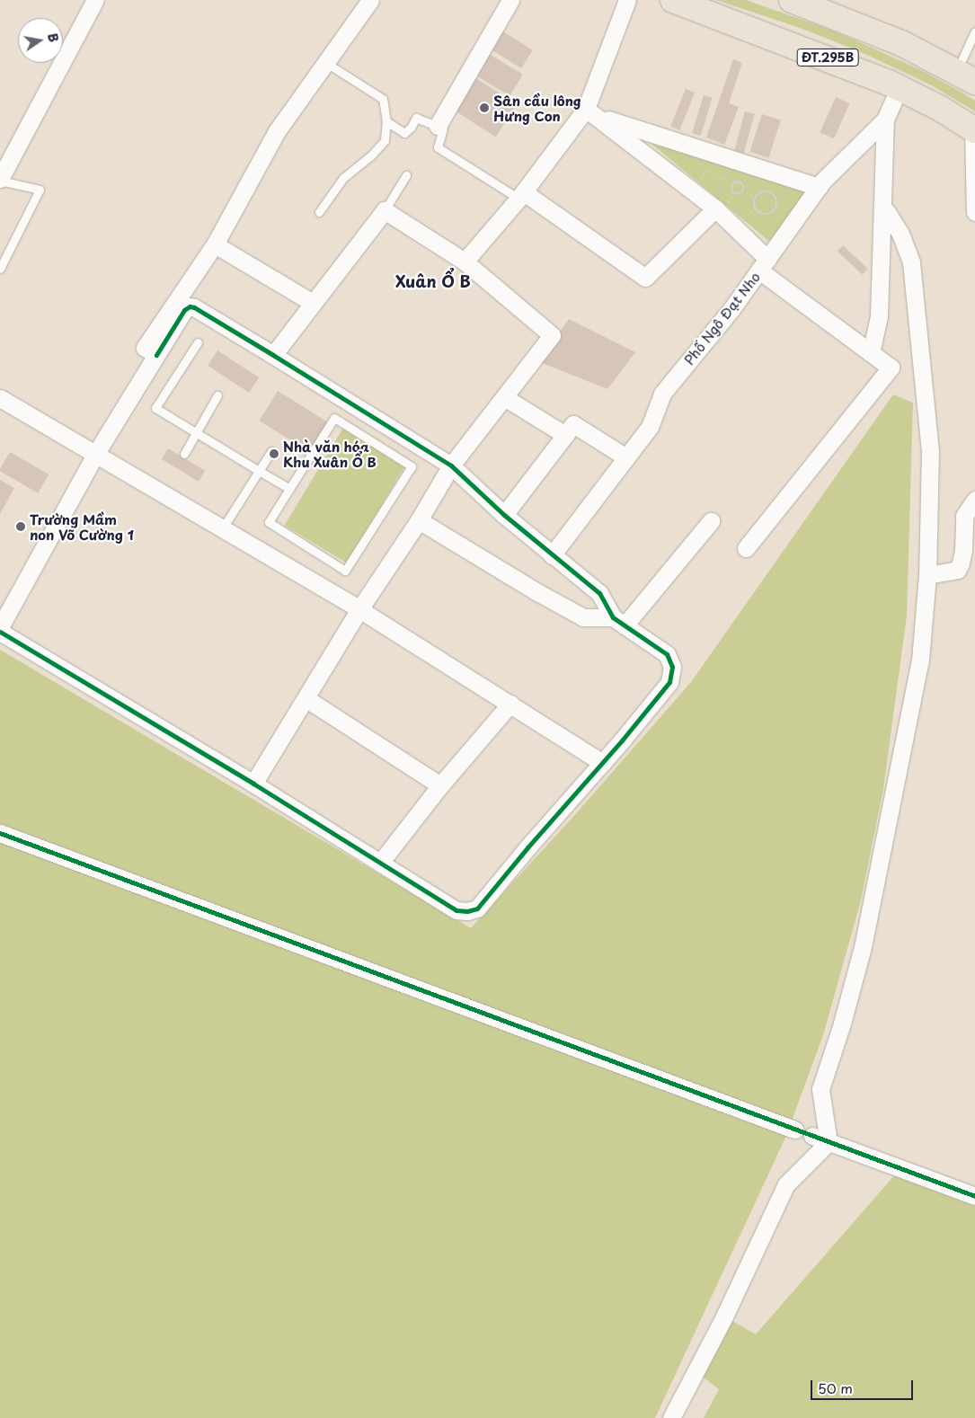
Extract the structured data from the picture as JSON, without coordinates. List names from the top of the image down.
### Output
{
  "streets": {
    "main road": ["ĐT.295B"],
    "street": ["Phố Ngô Đạt Nho"]
  },
  "crossings": [
    ["ĐT.295B", "Phố Ngô Đạt Nho"]
  ],
  "districts": ["Xuân Ổ B"],
  "places": ["Sân cầu lông Hưng Con", "Nhà văn hóa Khu Xuân Ổ B", "Trường Mầm non Võ Cường 1"],
  "scale_bar": "50 m",
  "north": "right"
}
